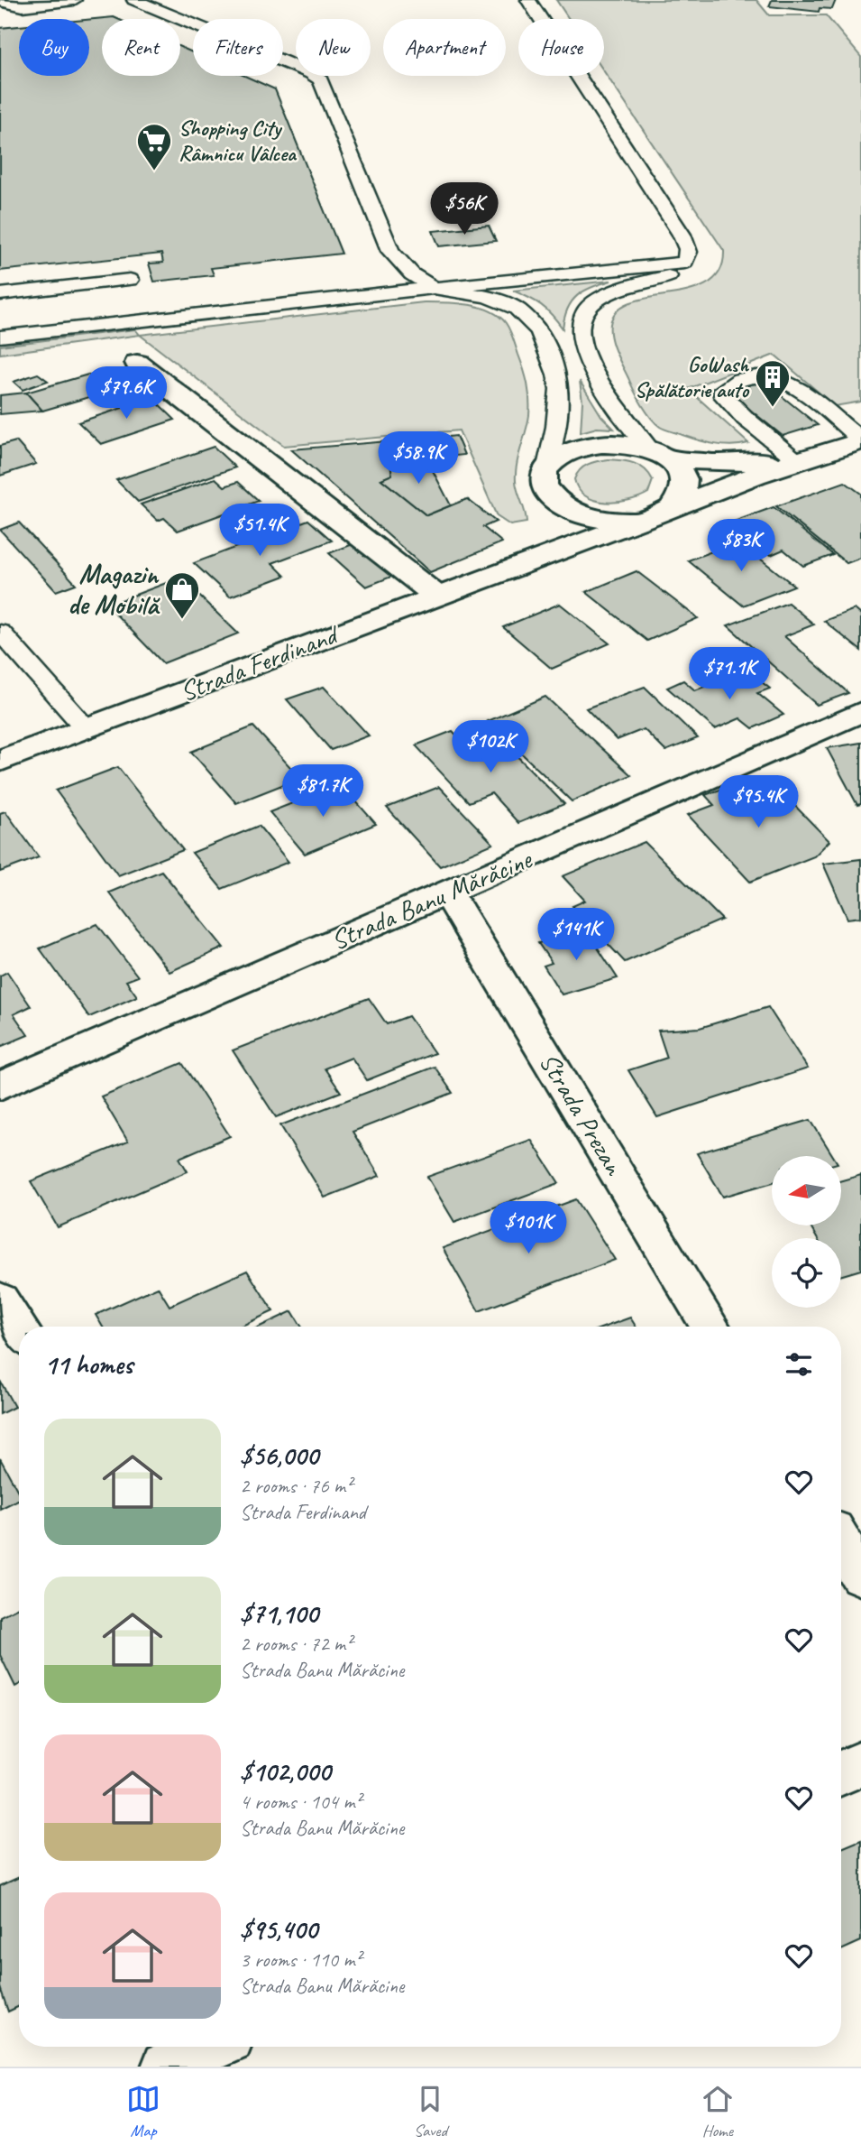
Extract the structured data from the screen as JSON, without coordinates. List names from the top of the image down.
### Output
{
  "streets": {
    "street": ["Strada Ferdinand", "Strada Banu Mărăcine", "Strada Prezan"]
  },
  "crossings": [
    ["Strada Banu Mărăcine", "Strada Prezan"]
  ],
  "places": {
    "supermarket": ["Shopping City Râmnicu Vâlcea"],
    "building": ["GoWash Spălătorie auto"],
    "shop": ["Magazin de Mobilă"]
  },
  "north": "left",
  "page": {
    "chip": [
      "Buy",
      "Rent",
      "Filters",
      "New",
      "Apartment",
      "House"
    ],
    "price": [
      "$56K",
      "$79.6K",
      "$58.9K",
      "$51.4K",
      "$83K",
      "$71.1K",
      "$102K",
      "$81.7K",
      "$95.4K",
      "$141K",
      "$101K"
    ],
    "heading": "11 homes",
    "list": [
      {
        "name": "$56,000",
        "note": "2 rooms · 76 m² · Strada Ferdinand"
      },
      {
        "name": "$71,100",
        "note": "2 rooms · 72 m² · Strada Banu Mărăcine"
      },
      {
        "name": "$102,000",
        "note": "4 rooms · 104 m² · Strada Banu Mărăcine"
      },
      {
        "name": "$95,400",
        "note": "3 rooms · 110 m² · Strada Banu Mărăcine"
      }
    ],
    "tabs": ["Map", "Saved", "Home"]
  }
}
